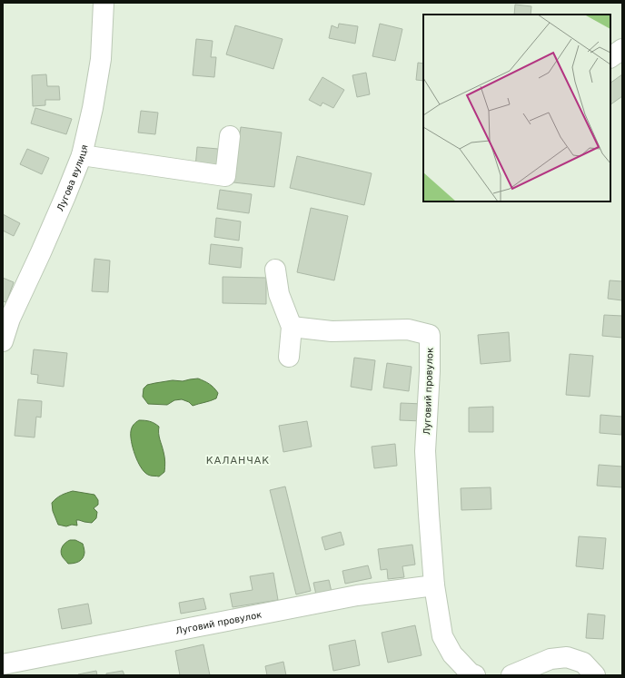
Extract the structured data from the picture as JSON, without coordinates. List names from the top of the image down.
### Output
{
  "streets": {
    "street": ["Лугова вулиця", "Луговий провулок"]
  },
  "districts": ["КАЛАНЧАК"]
}
